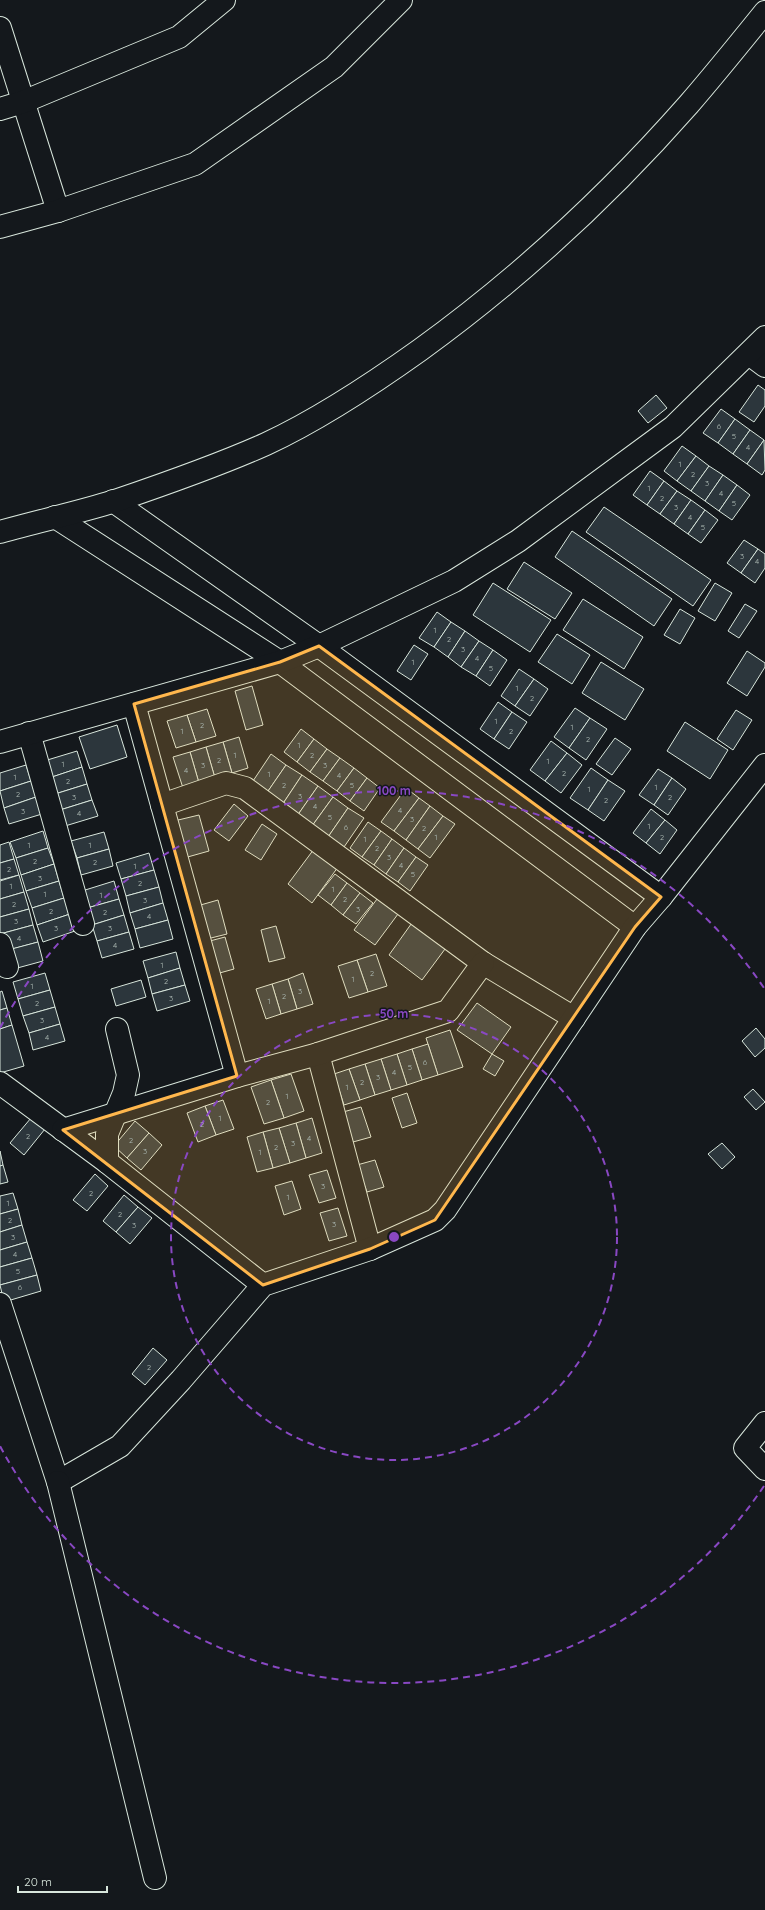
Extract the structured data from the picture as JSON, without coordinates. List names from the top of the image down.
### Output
{
  "house_numbers": [
    "6",
    "5",
    "4",
    "1",
    "2",
    "3",
    "1",
    "4",
    "2",
    "5",
    "3",
    "4",
    "5",
    "3",
    "4",
    "1",
    "2",
    "3",
    "4",
    "1",
    "5",
    "1",
    "2",
    "1",
    "2",
    "1",
    "1",
    "2",
    "2",
    "1",
    "1",
    "2",
    "2",
    "1",
    "1",
    "3",
    "3",
    "4",
    "2",
    "1",
    "4",
    "1",
    "2",
    "2",
    "5",
    "1",
    "1",
    "2",
    "3",
    "3",
    "2",
    "2",
    "4",
    "4",
    "3",
    "4",
    "5",
    "3",
    "1",
    "6",
    "2",
    "1",
    "2",
    "1",
    "1",
    "1",
    "2",
    "3",
    "2",
    "2",
    "4",
    "1",
    "2",
    "5",
    "3",
    "2",
    "1",
    "1",
    "1",
    "1",
    "2",
    "3",
    "2",
    "3",
    "2",
    "2",
    "4",
    "3",
    "3",
    "3",
    "4",
    "4",
    "1",
    "2",
    "1",
    "2",
    "1",
    "3",
    "2",
    "3",
    "1",
    "2",
    "3",
    "4",
    "6",
    "5",
    "4",
    "3",
    "2",
    "1",
    "1",
    "2",
    "1",
    "2",
    "2",
    "4",
    "2",
    "3",
    "2",
    "3",
    "1",
    "3",
    "2",
    "1",
    "1",
    "2",
    "2",
    "3",
    "3",
    "3",
    "4",
    "5",
    "6",
    "2"
  ],
  "scale_bar": "20 m",
  "rings": ["100 m", "50 m"]
}
